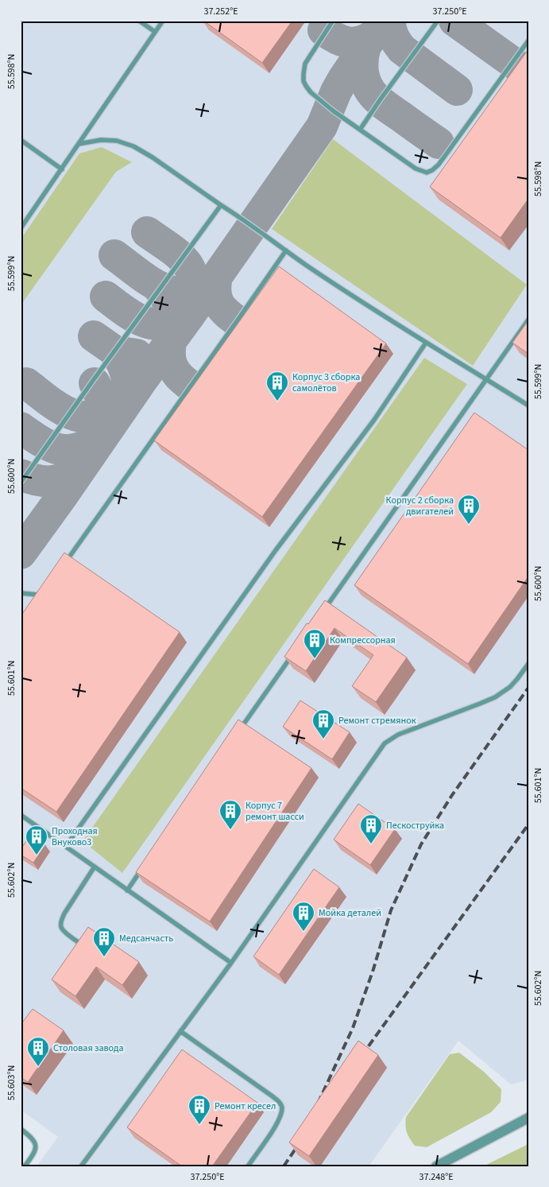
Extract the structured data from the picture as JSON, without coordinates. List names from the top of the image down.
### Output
{
  "places": {
    "building": [
      "Корпус 3 сборка самолётов",
      "Корпус 2 сборка двигателей",
      "Компрессорная",
      "Ремонт стремянок",
      "Корпус 7 ремонт шасси",
      "Пескоструйка",
      "Проходная Внуково3",
      "Мойка деталей",
      "Медсанчасть",
      "Столовая завода",
      "Ремонт кресел"
    ]
  },
  "coordinates": [
    "37.252°E",
    "37.250°E",
    "55.598°N",
    "55.599°N",
    "55.600°N",
    "55.601°N",
    "55.602°N",
    "55.603°N",
    "37.248°E"
  ]
}
